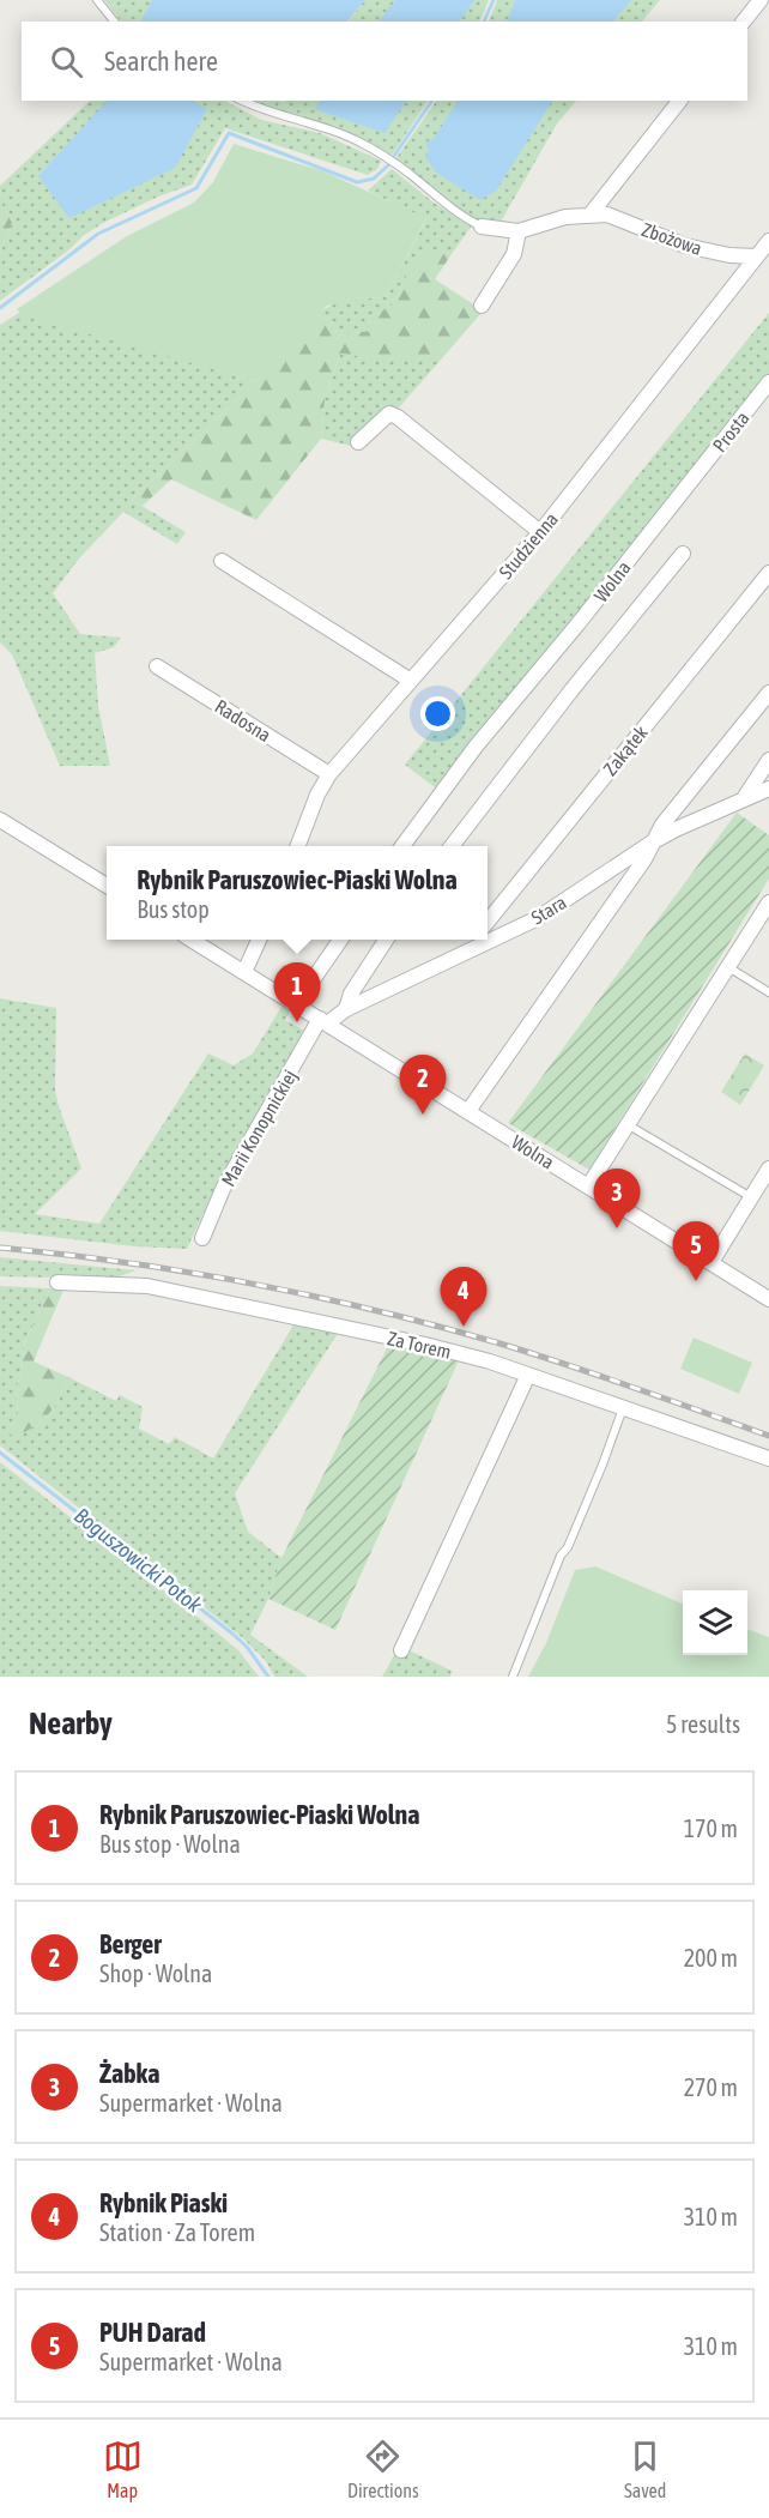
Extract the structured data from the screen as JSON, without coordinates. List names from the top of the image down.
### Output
{
  "streets": {
    "street": [
      "Zbożowa",
      "Prosta",
      "Studzienna",
      "Wolna",
      "Radosna",
      "Zakątek",
      "Stara",
      "Marii Konopnickiej",
      "Za Torem"
    ]
  },
  "crossings": [
    ["Zbożowa", "Studzienna"],
    ["Prosta", "Wolna"],
    ["Studzienna", "Radosna"],
    ["Wolna", "Stara"],
    ["Wolna", "Marii Konopnickiej"],
    ["Stara", "Marii Konopnickiej"]
  ],
  "water": ["Boguszowicki Potok"],
  "page": {
    "search": "Search here",
    "popup": ["Rybnik Paruszowiec-Piaski Wolna", "Bus stop"],
    "pins": [
      "1",
      "2",
      "3",
      "5",
      "4"
    ],
    "heading": ["Nearby", "5 results"],
    "list": [
      {
        "mark": "1",
        "name": "Rybnik Paruszowiec-Piaski Wolna",
        "note": "Bus stop · Wolna",
        "value": "170 m"
      },
      {
        "mark": "2",
        "name": "Berger",
        "note": "Shop · Wolna",
        "value": "200 m"
      },
      {
        "mark": "3",
        "name": "Żabka",
        "note": "Supermarket · Wolna",
        "value": "270 m"
      },
      {
        "mark": "4",
        "name": "Rybnik Piaski",
        "note": "Station · Za Torem",
        "value": "310 m"
      },
      {
        "mark": "5",
        "name": "PUH Darad",
        "note": "Supermarket · Wolna",
        "value": "310 m"
      }
    ],
    "nav": ["Map", "Directions", "Saved"]
  }
}
